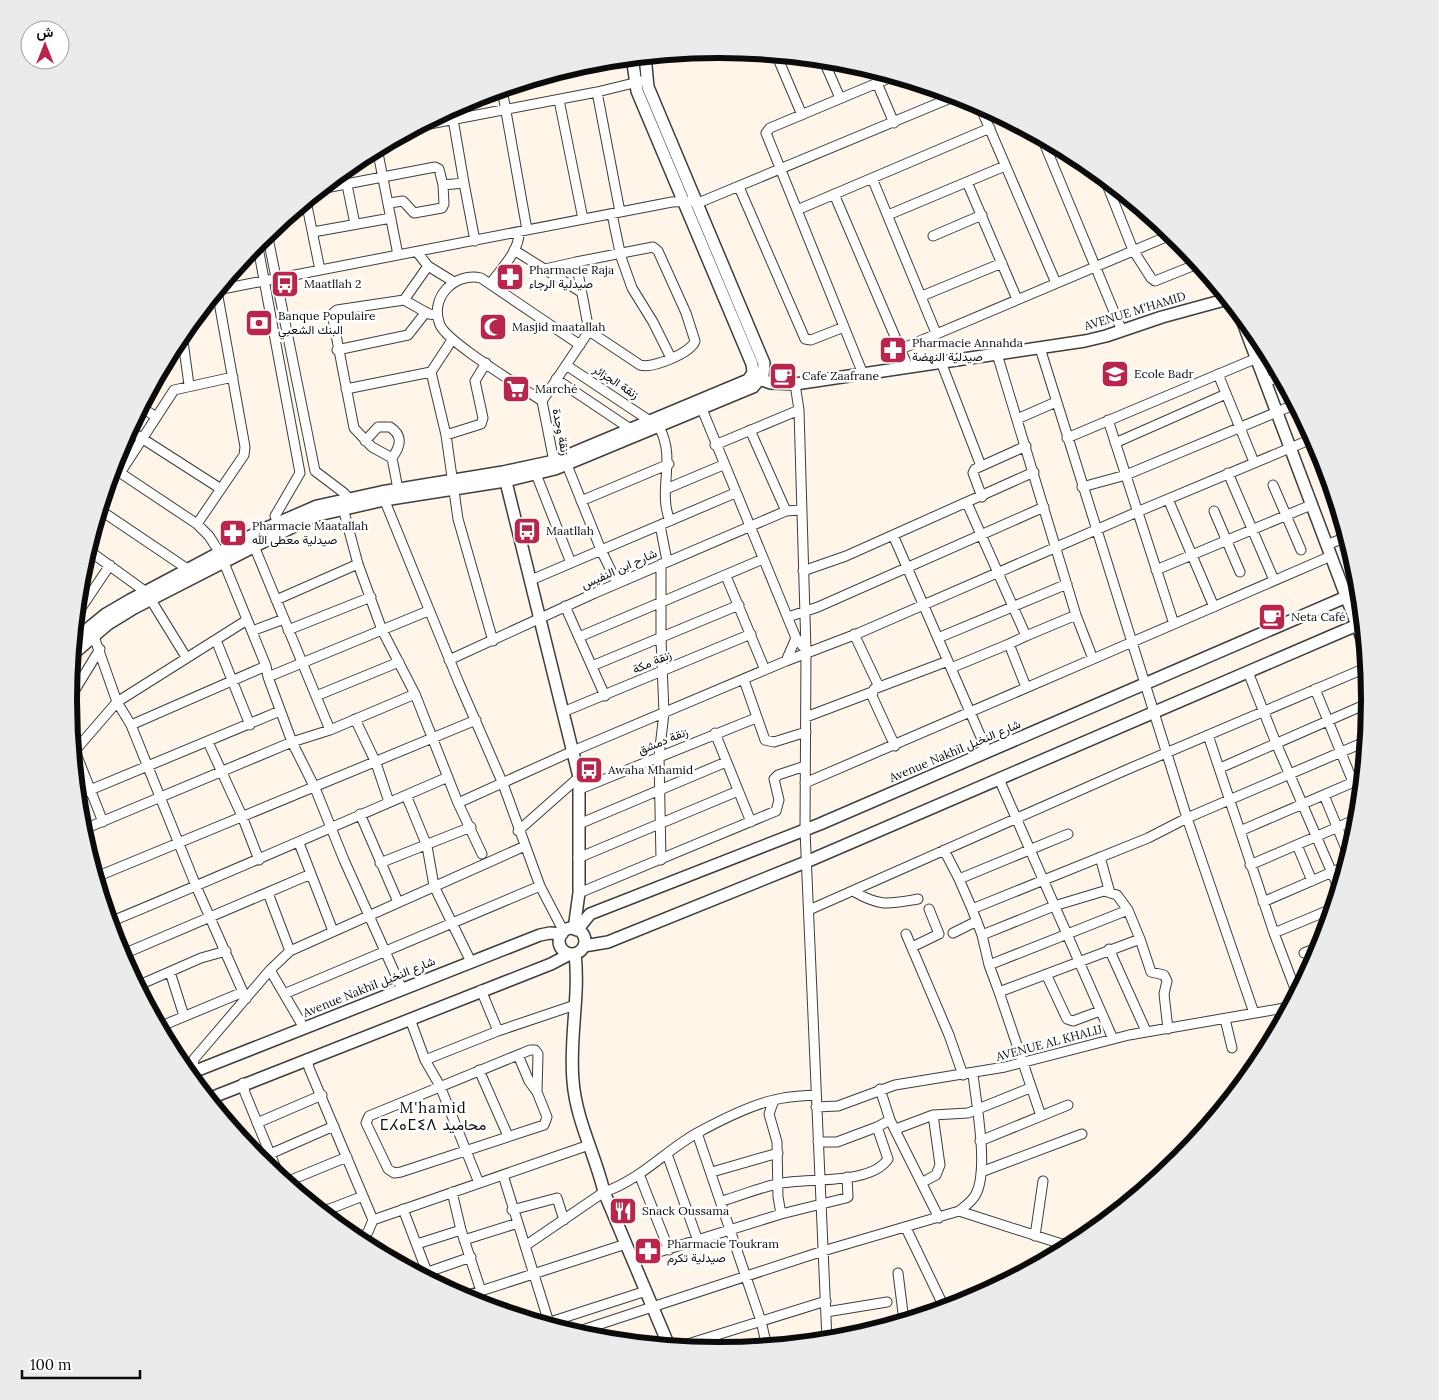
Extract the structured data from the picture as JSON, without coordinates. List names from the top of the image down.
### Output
{
  "streets": {
    "street": [
      "AVENUE M'HAMID",
      "زنقة الجزائر",
      "زنقة وجدة",
      "شارح ابن النفيس",
      "زنقة مكة",
      "زنقة دمشق",
      "Avenue Nakhil شارع النخيل",
      "AVENUE AL KHALIJ"
    ]
  },
  "crossings": [
    ["زنقة وجدة", "شارح ابن النفيس"]
  ],
  "districts": ["M'hamid ⵎⵃⴰⵎⵉⴷ محاميد"],
  "places": {
    "pharmacy": [
      "Pharmacie Raja صيدلية الرجاء",
      "Pharmacie Annahda صيدلية النهضة",
      "Pharmacie Maatallah صيدلية معطى الله",
      "Pharmacie Toukram صيدلية تكرم"
    ],
    "bus stop": ["Maatllah 2", "Maatllah", "Awaha Mhamid"],
    "bank": ["Banque Populaire البنك الشعبي"],
    "mosque": ["Masjid maatallah"],
    "school or university": ["Ecole Badr"],
    "cafe": ["Cafe Zaafrane", "Neta Café"],
    "supermarket": ["Marché"],
    "restaurant": ["Snack Oussama"]
  },
  "scale_bar": "100 m",
  "north": "top"
}
